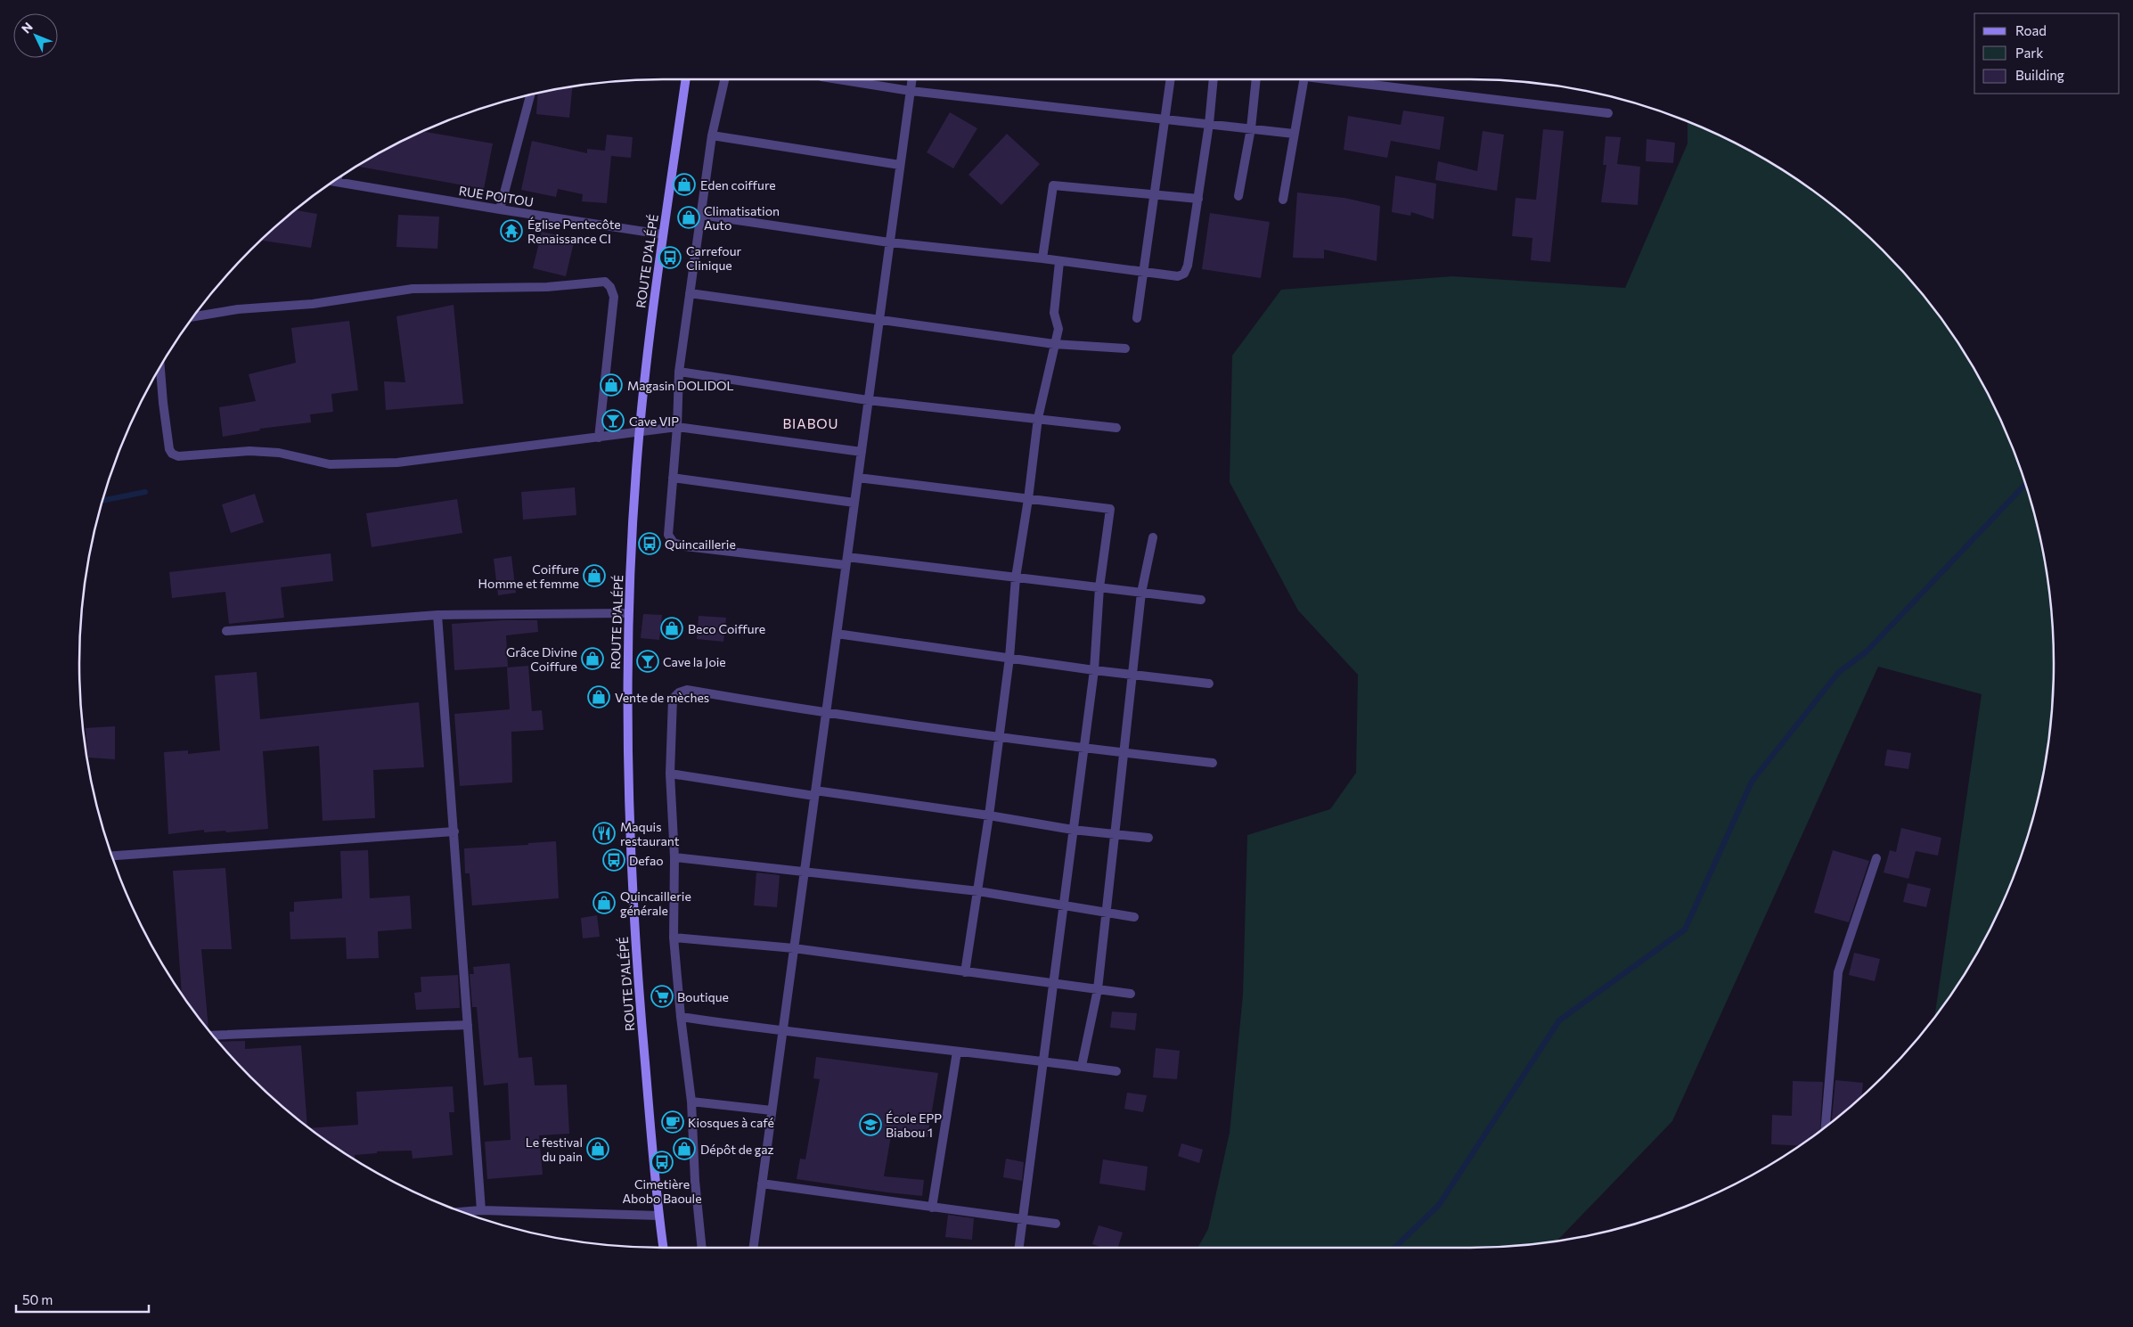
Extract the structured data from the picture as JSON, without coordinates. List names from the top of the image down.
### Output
{
  "streets": {
    "main road": ["ROUTE D'ALÉPÉ"],
    "street": ["RUE POITOU"]
  },
  "crossings": [
    ["RUE POITOU", "ROUTE D'ALÉPÉ"]
  ],
  "districts": ["BIABOU"],
  "places": {
    "shop": [
      "Eden coiffure",
      "Climatisation Auto",
      "Magasin DOLIDOL",
      "Coiffure Homme et femme",
      "Beco Coiffure",
      "Grâce Divine Coiffure",
      "Vente de mèches",
      "Quincaillerie générale",
      "Le festival du pain",
      "Dépôt de gaz"
    ],
    "temple": ["Église Pentecôte Renaissance CI"],
    "bus stop": [
      "Carrefour Clinique",
      "Quincaillerie",
      "Defao",
      "Cimetière Abobo Baoule"
    ],
    "bar": ["Cave VIP", "Cave la Joie"],
    "restaurant": ["Maquis restaurant"],
    "supermarket": ["Boutique"],
    "cafe": ["Kiosques à café"],
    "school or university": ["École EPP Biabou 1"]
  },
  "legend": ["Road", "Park", "Building"],
  "scale_bar": "50 m",
  "north": "top left"
}
